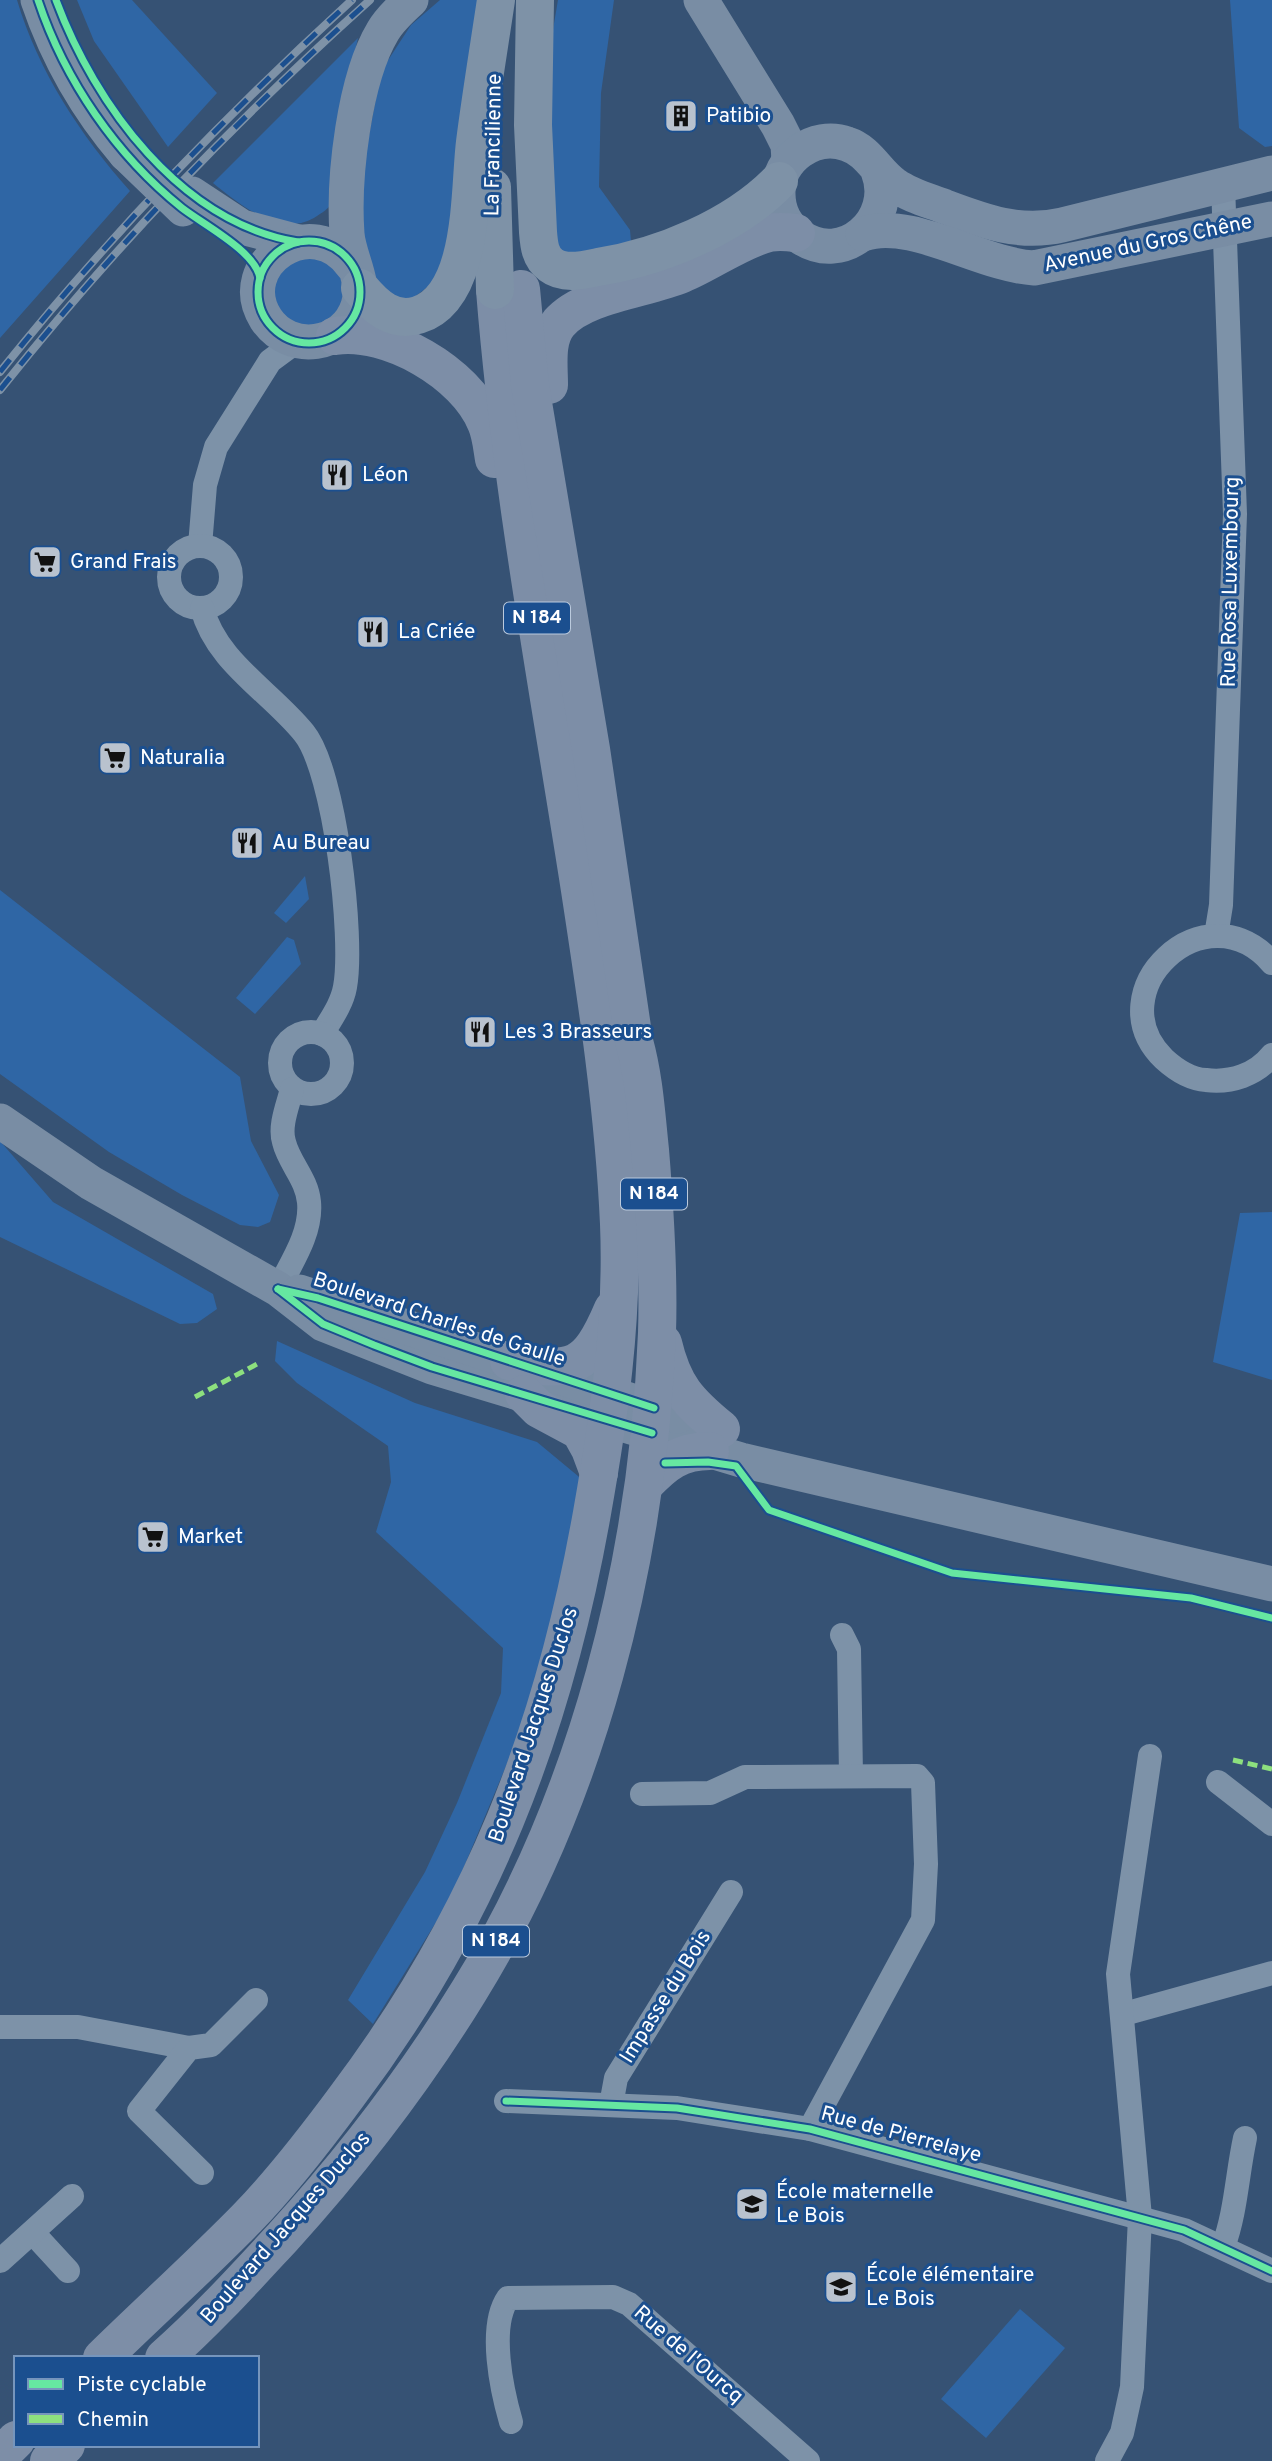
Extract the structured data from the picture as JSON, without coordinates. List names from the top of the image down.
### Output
{
  "streets": {
    "highway": ["La Francilienne", "N 184"],
    "main road": ["Boulevard Jacques Duclos"],
    "street": [
      "Avenue du Gros Chêne",
      "Rue Rosa Luxembourg",
      "Boulevard Charles de Gaulle",
      "Impasse du Bois",
      "Rue de Pierrelaye",
      "Rue de l'Ourcq"
    ]
  },
  "crossings": [
    ["La Francilienne", "N 184"],
    ["Avenue du Gros Chêne", "Rue Rosa Luxembourg"],
    ["N 184", "Boulevard Charles de Gaulle"],
    ["N 184", "Boulevard Jacques Duclos"],
    ["Boulevard Charles de Gaulle", "Boulevard Jacques Duclos"],
    ["Impasse du Bois", "Rue de Pierrelaye"]
  ],
  "places": {
    "building": ["Patibio"],
    "restaurant": [
      "Léon",
      "La Criée",
      "Au Bureau",
      "Les 3 Brasseurs"
    ],
    "supermarket": ["Grand Frais", "Naturalia", "Market"],
    "school or university": ["École maternelle Le Bois", "École élémentaire Le Bois"]
  },
  "legend": ["Piste cyclable", "Chemin"]
}
